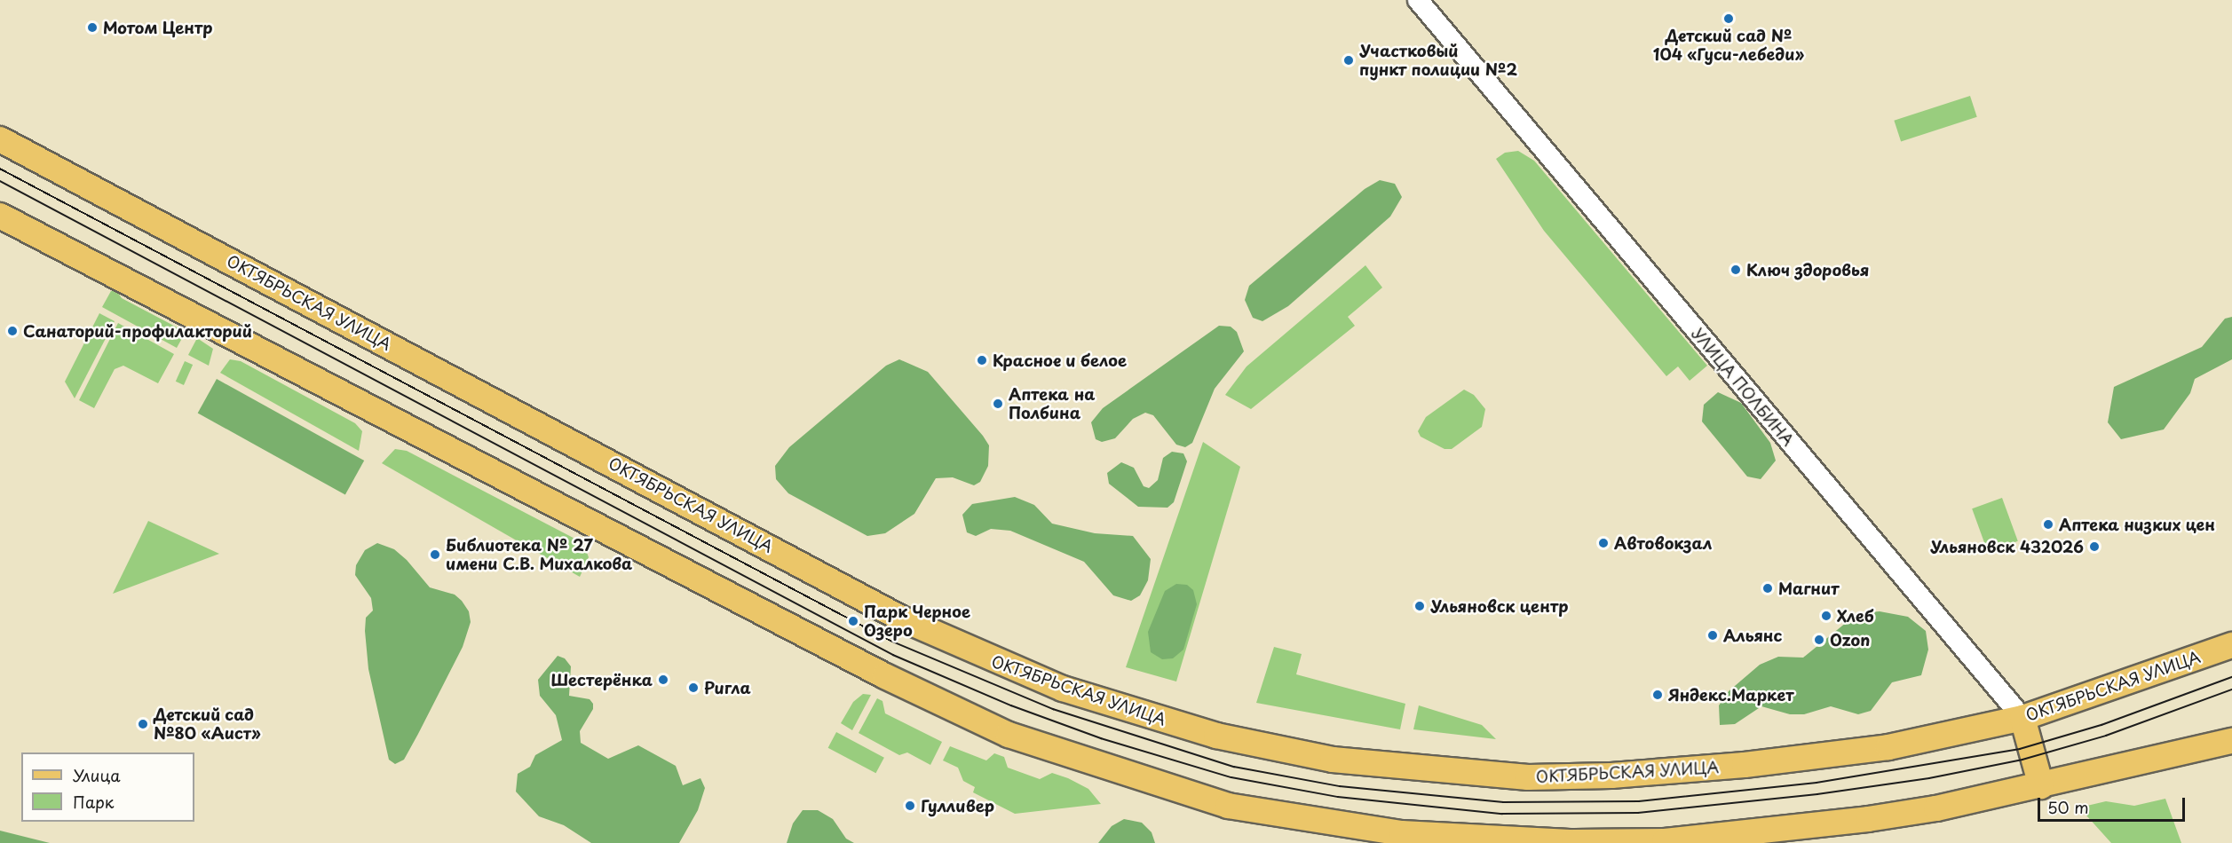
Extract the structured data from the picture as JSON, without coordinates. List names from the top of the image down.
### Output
{
  "streets": {
    "main road": ["ОКТЯБРЬСКАЯ УЛИЦА", "УЛИЦА ПОЛБИНА"]
  },
  "crossings": [
    ["ОКТЯБРЬСКАЯ УЛИЦА", "УЛИЦА ПОЛБИНА"]
  ],
  "places": [
    "Детский сад № 104 «Гуси-лебеди»",
    "Мотом Центр",
    "Участковый пункт полиции №2",
    "Ключ здоровья",
    "Санаторий-профилакторий",
    "Красное и белое",
    "Аптека на Полбина",
    "Аптека низких цен",
    "Автовокзал",
    "Ульяновск 432026",
    "Библиотека № 27 имени С.В. Михалкова",
    "Магнит",
    "Ульяновск центр",
    "Хлеб",
    "Парк Черное Озеро",
    "Альянс",
    "Ozon",
    "Шестерёнка",
    "Ригла",
    "Яндекс.Маркет",
    "Детский сад №80 «Аист»",
    "Гулливер"
  ],
  "legend": ["Улица", "Парк"],
  "scale_bar": "50 m"
}
